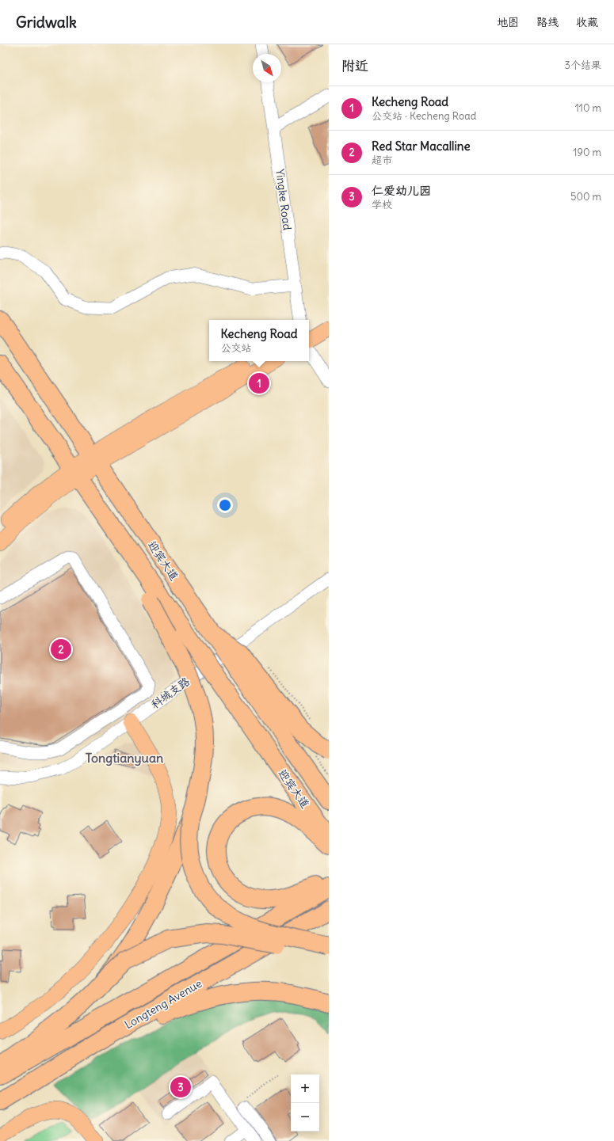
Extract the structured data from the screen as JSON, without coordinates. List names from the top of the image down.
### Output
{
  "streets": {
    "highway": ["迎宾大道", "Longteng Avenue"],
    "street": ["Yingke Road", "科城支路"]
  },
  "districts": ["Tongtianyuan"],
  "north": "bottom right",
  "page": {
    "header": "Gridwalk",
    "nav": ["地图", "路线", "收藏"],
    "heading": ["附近", "3个结果"],
    "list": [
      {
        "mark": "1",
        "name": "Kecheng Road",
        "note": "公交站 · Kecheng Road",
        "value": "110 m"
      },
      {
        "mark": "2",
        "name": "Red Star Macalline",
        "note": "超市",
        "value": "190 m"
      },
      {
        "mark": "3",
        "name": "仁爱幼儿园",
        "note": "学校",
        "value": "500 m"
      }
    ],
    "popup": ["Kecheng Road", "公交站"],
    "pins": ["1", "2", "3"],
    "map_buttons": ["+", "−"]
  }
}
